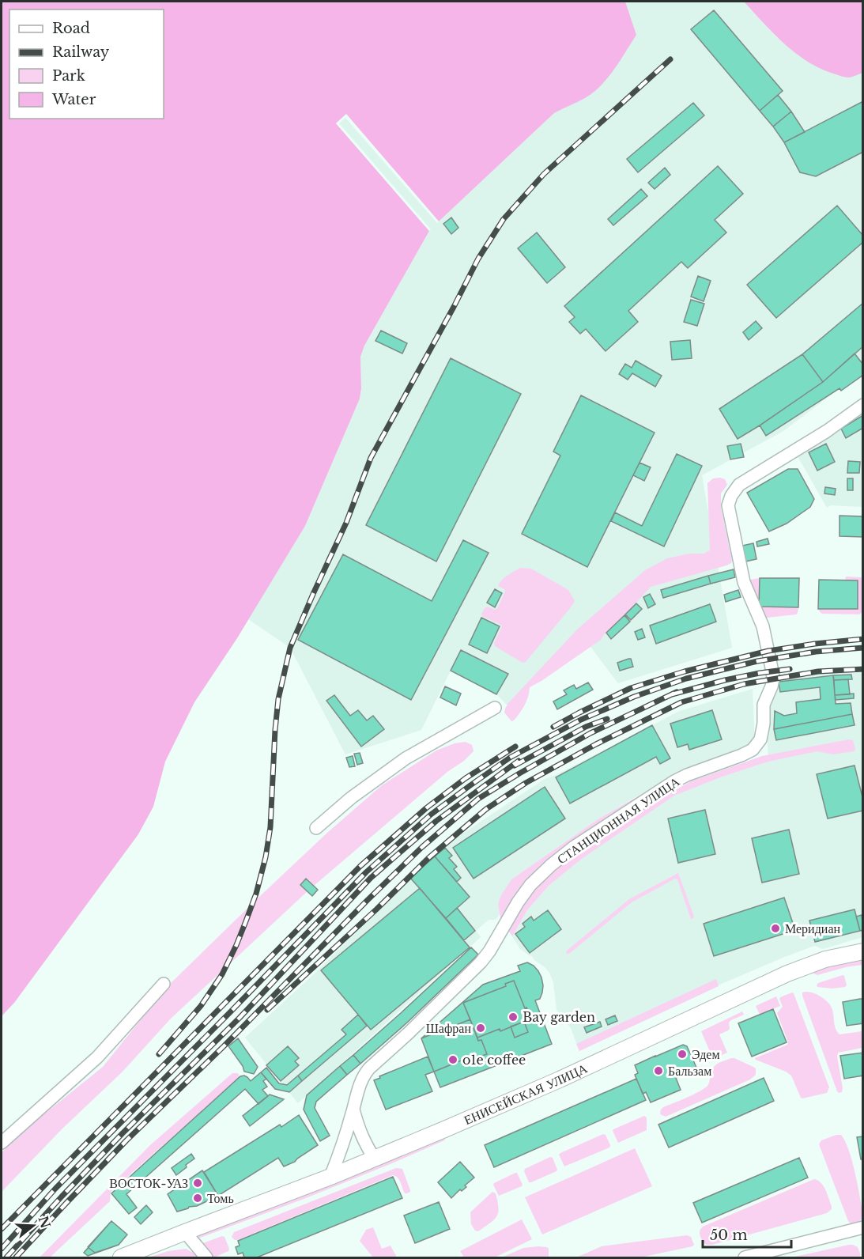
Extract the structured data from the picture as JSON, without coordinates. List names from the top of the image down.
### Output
{
  "streets": {
    "main road": ["ЕНИСЕЙСКАЯ УЛИЦА"],
    "street": ["СТАНЦИОННАЯ УЛИЦА"]
  },
  "crossings": [
    ["СТАНЦИОННАЯ УЛИЦА", "ЕНИСЕЙСКАЯ УЛИЦА"]
  ],
  "places": [
    "Меридиан",
    "Bay garden",
    "Шафран",
    "Эдем",
    "o1e coffee",
    "Бальзам",
    "ВОСТОК-УАЗ",
    "Томь"
  ],
  "legend": [
    "Road",
    "Railway",
    "Park",
    "Water"
  ],
  "scale_bar": "50 m",
  "north": "right"
}
